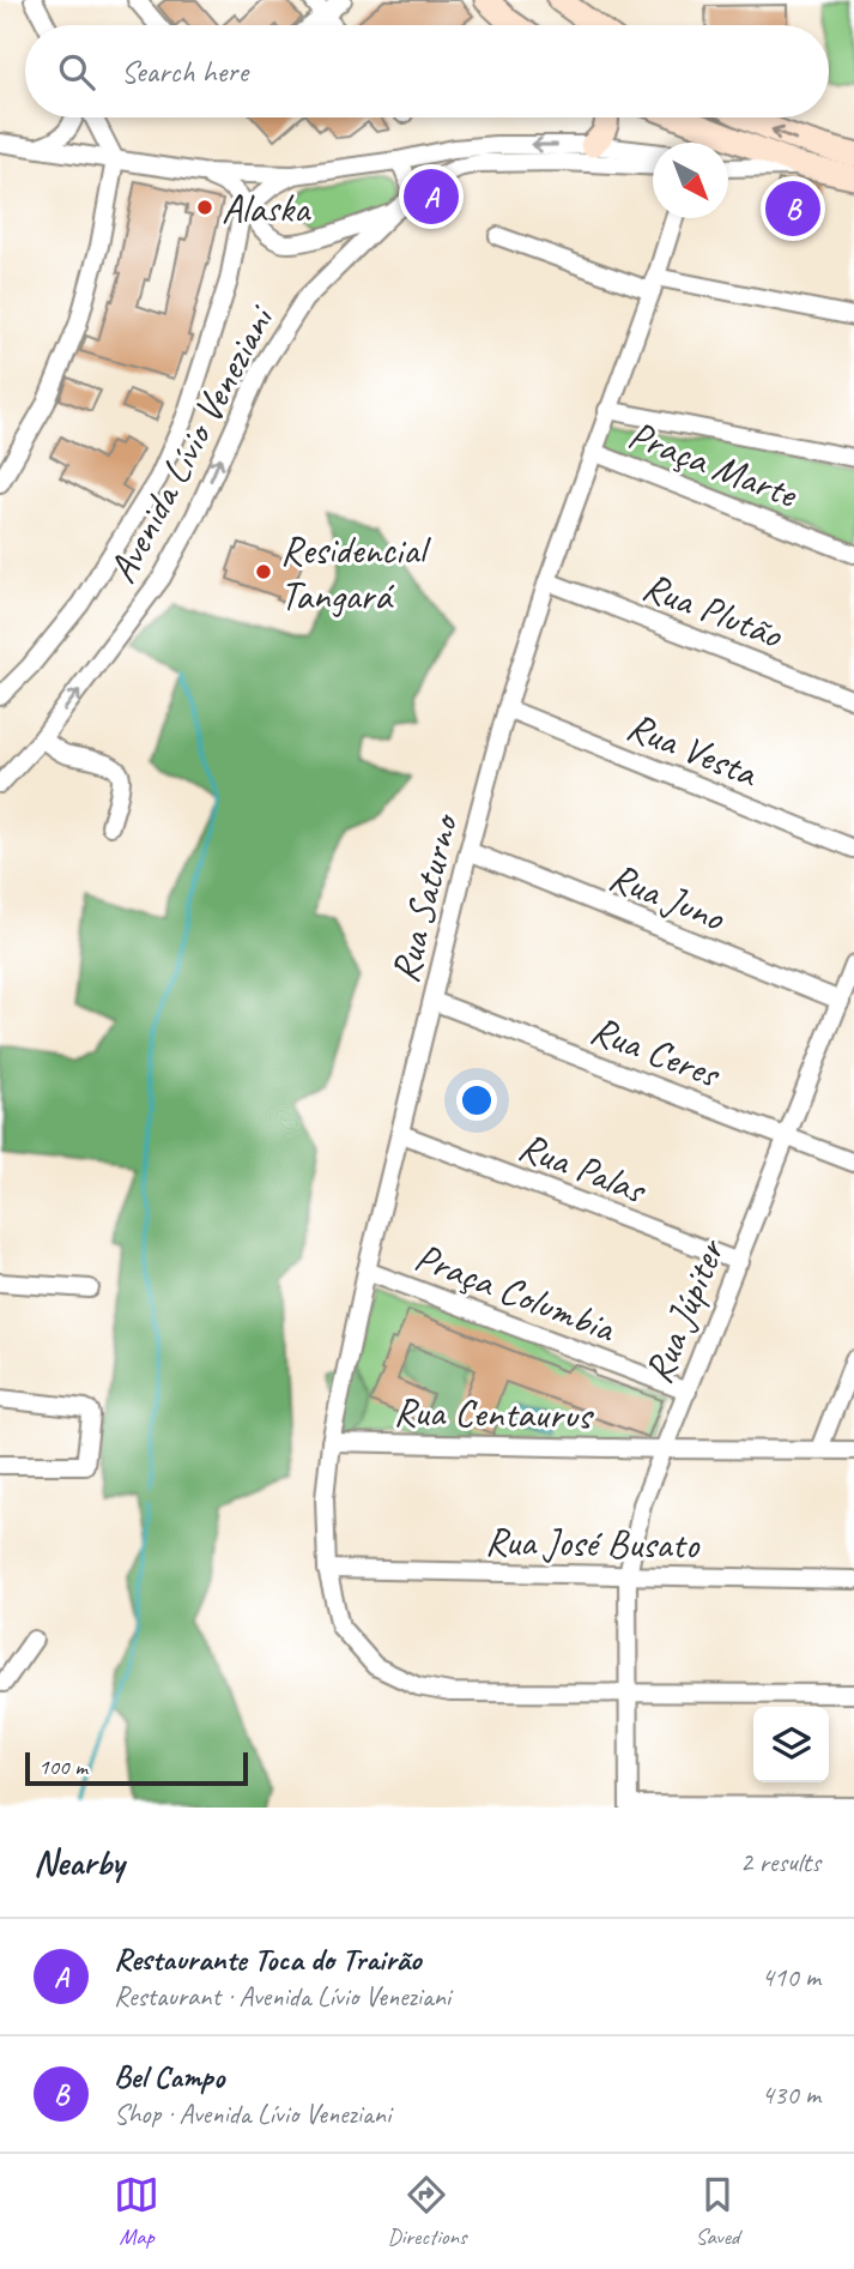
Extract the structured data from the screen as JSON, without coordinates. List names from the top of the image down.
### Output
{
  "streets": {
    "street": [
      "Avenida Lívio Veneziani",
      "Praça Marte",
      "Rua Plutão",
      "Rua Vesta",
      "Rua Juno",
      "Rua Saturno",
      "Rua Ceres",
      "Rua Palas",
      "Praça Columbia",
      "Rua Júpiter",
      "Rua Centaurus",
      "Rua José Busato"
    ]
  },
  "crossings": [
    ["Praça Marte", "Rua Saturno"],
    ["Rua Plutão", "Rua Saturno"],
    ["Rua Vesta", "Rua Saturno"],
    ["Rua Juno", "Rua Saturno"],
    ["Rua Juno", "Rua Júpiter"],
    ["Rua Saturno", "Rua Ceres"],
    ["Rua Saturno", "Rua Palas"],
    ["Rua Saturno", "Praça Columbia"],
    ["Rua Saturno", "Rua Júpiter"],
    ["Rua Saturno", "Rua Centaurus"],
    ["Rua Saturno", "Rua José Busato"],
    ["Rua Ceres", "Rua Júpiter"],
    ["Rua Palas", "Rua Júpiter"],
    ["Praça Columbia", "Rua Júpiter"],
    ["Rua Júpiter", "Rua Centaurus"],
    ["Rua Júpiter", "Rua José Busato"]
  ],
  "places": ["Alaska", "Residencial Tangará"],
  "scale_bar": "100 m",
  "north": "bottom right",
  "page": {
    "search": "Search here",
    "pins": ["A", "B"],
    "scale": "100 m",
    "heading": ["Nearby", "2 results"],
    "list": [
      {
        "mark": "A",
        "name": "Restaurante Toca do Trairão",
        "note": "Restaurant · Avenida Lívio Veneziani",
        "value": "410 m"
      },
      {
        "mark": "B",
        "name": "Bel Campo",
        "note": "Shop · Avenida Lívio Veneziani",
        "value": "430 m"
      }
    ],
    "nav": ["Map", "Directions", "Saved"]
  }
}
